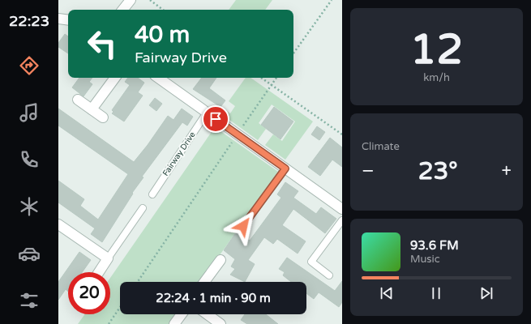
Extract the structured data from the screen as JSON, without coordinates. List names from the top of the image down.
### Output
{
  "streets": {
    "lane": ["Fairway Drive"]
  },
  "page": {
    "tabs": "22:23",
    "tile": [
      ["12", "km/h"],
      "Climate"
    ],
    "turn": ["40 m", "Fairway Drive"],
    "heat": ["−", "23°", "+"],
    "song": ["93.6 FM", "Music"],
    "limit": "20",
    "trip": "22:24 · 1 min · 90 m"
  }
}
